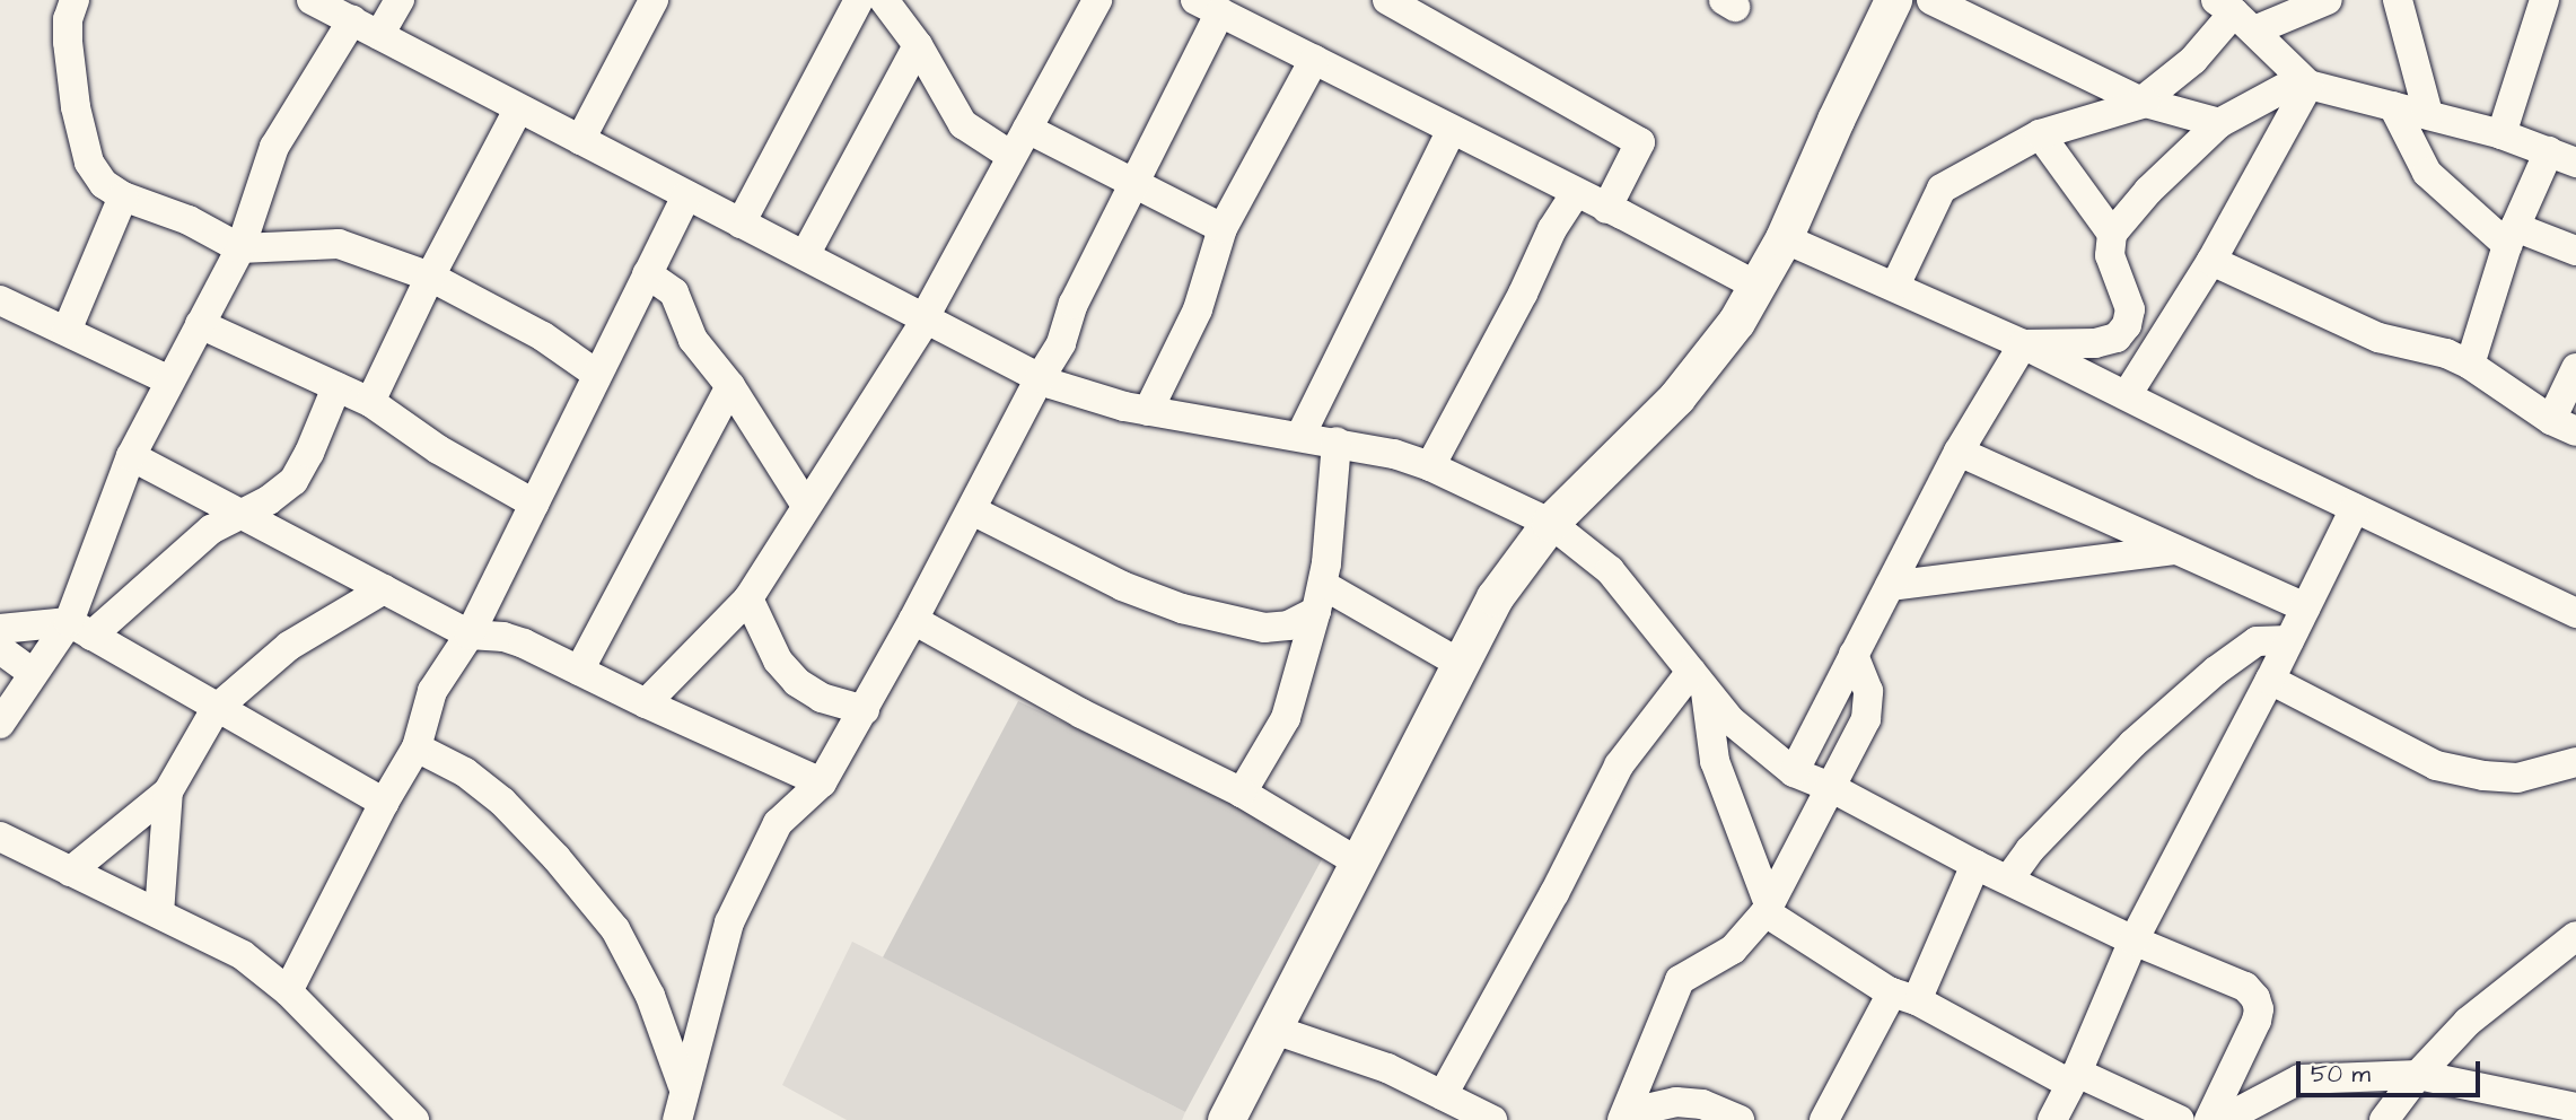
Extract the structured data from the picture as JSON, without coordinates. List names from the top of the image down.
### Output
{
  "scale_bar": "50 m"
}
